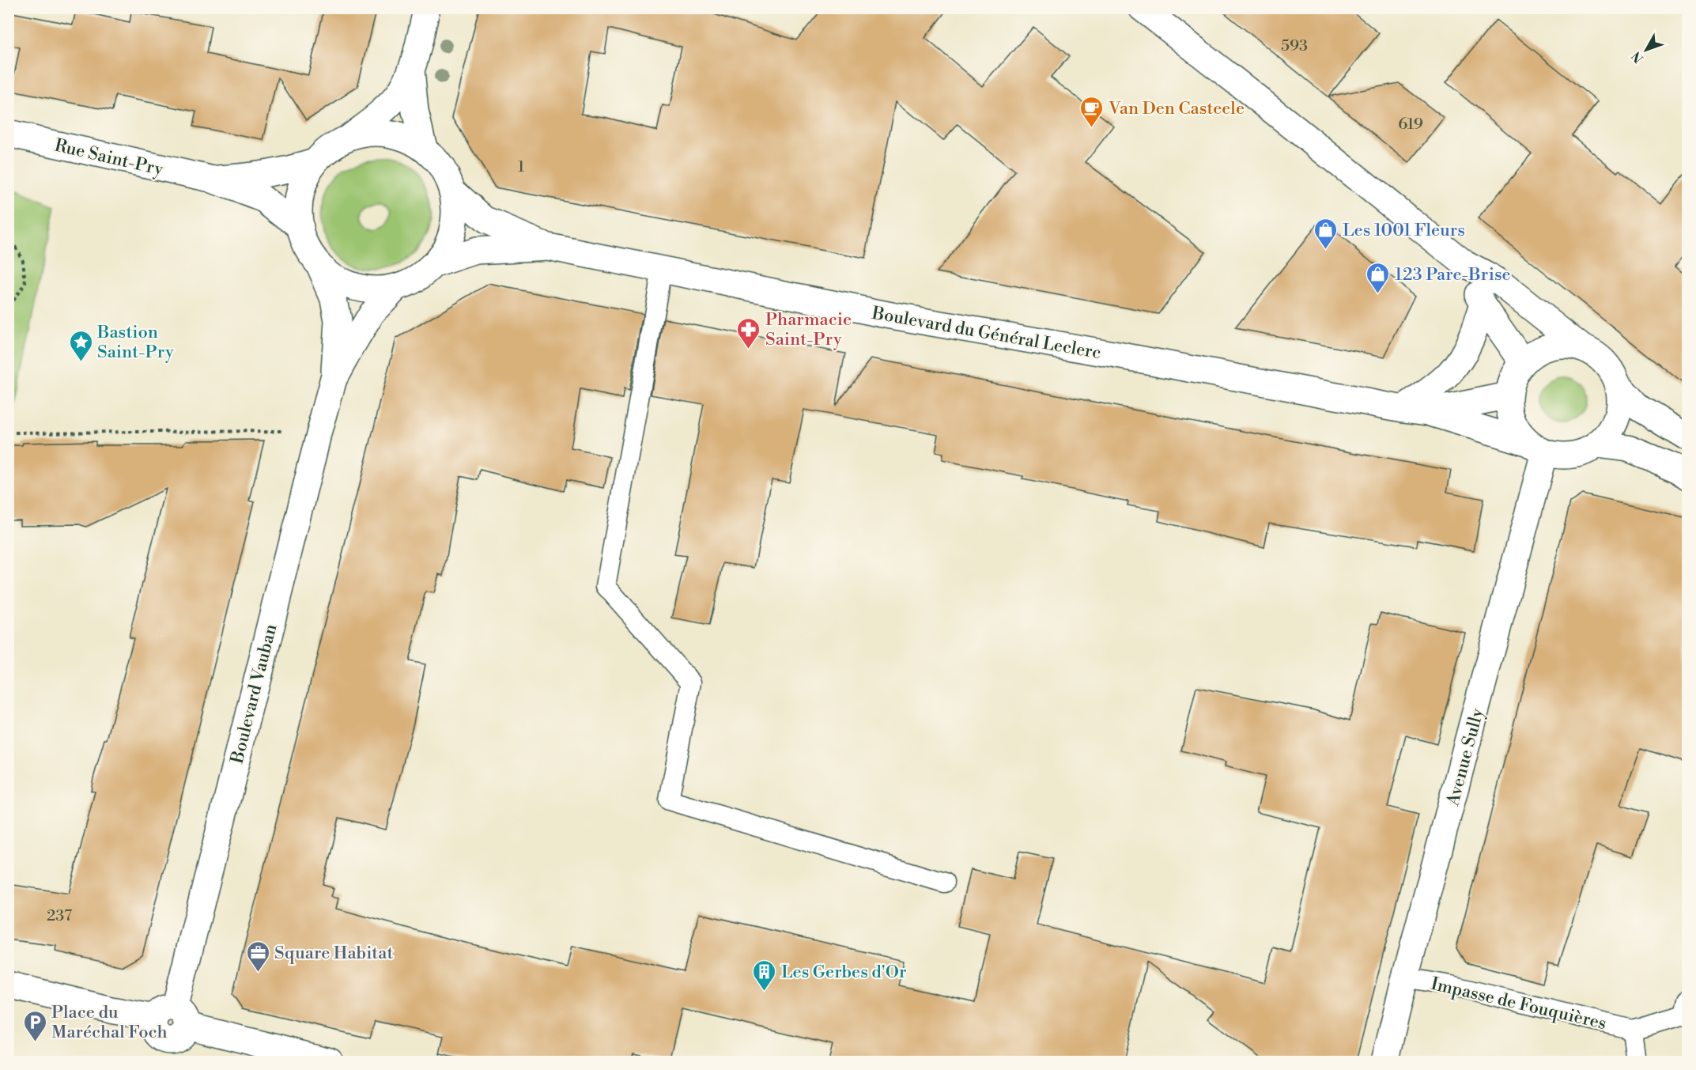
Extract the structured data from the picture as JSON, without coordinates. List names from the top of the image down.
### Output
{
  "streets": {
    "street": [
      "Rue Saint-Pry",
      "Boulevard du Général Leclerc",
      "Boulevard Vauban",
      "Avenue Sully"
    ],
    "lane": ["Impasse de Fouquières"]
  },
  "crossings": [
    ["Rue Saint-Pry", "Boulevard du Général Leclerc"],
    ["Rue Saint-Pry", "Boulevard Vauban"],
    ["Boulevard du Général Leclerc", "Boulevard Vauban"],
    ["Boulevard du Général Leclerc", "Avenue Sully"],
    ["Avenue Sully", "Impasse de Fouquières"]
  ],
  "places": {
    "cafe": ["Van Den Casteele"],
    "shop": ["Les 1001 Fleurs", "123 Pare-Brise"],
    "pharmacy": ["Pharmacie Saint-Pry"],
    "place": ["Bastion Saint-Pry"],
    "office": ["Square Habitat"],
    "building": ["Les Gerbes d'Or"],
    "parking": ["Place du Maréchal Foch"]
  },
  "house_numbers": [
    "593",
    "619",
    "1",
    "237"
  ],
  "north": "bottom left"
}
